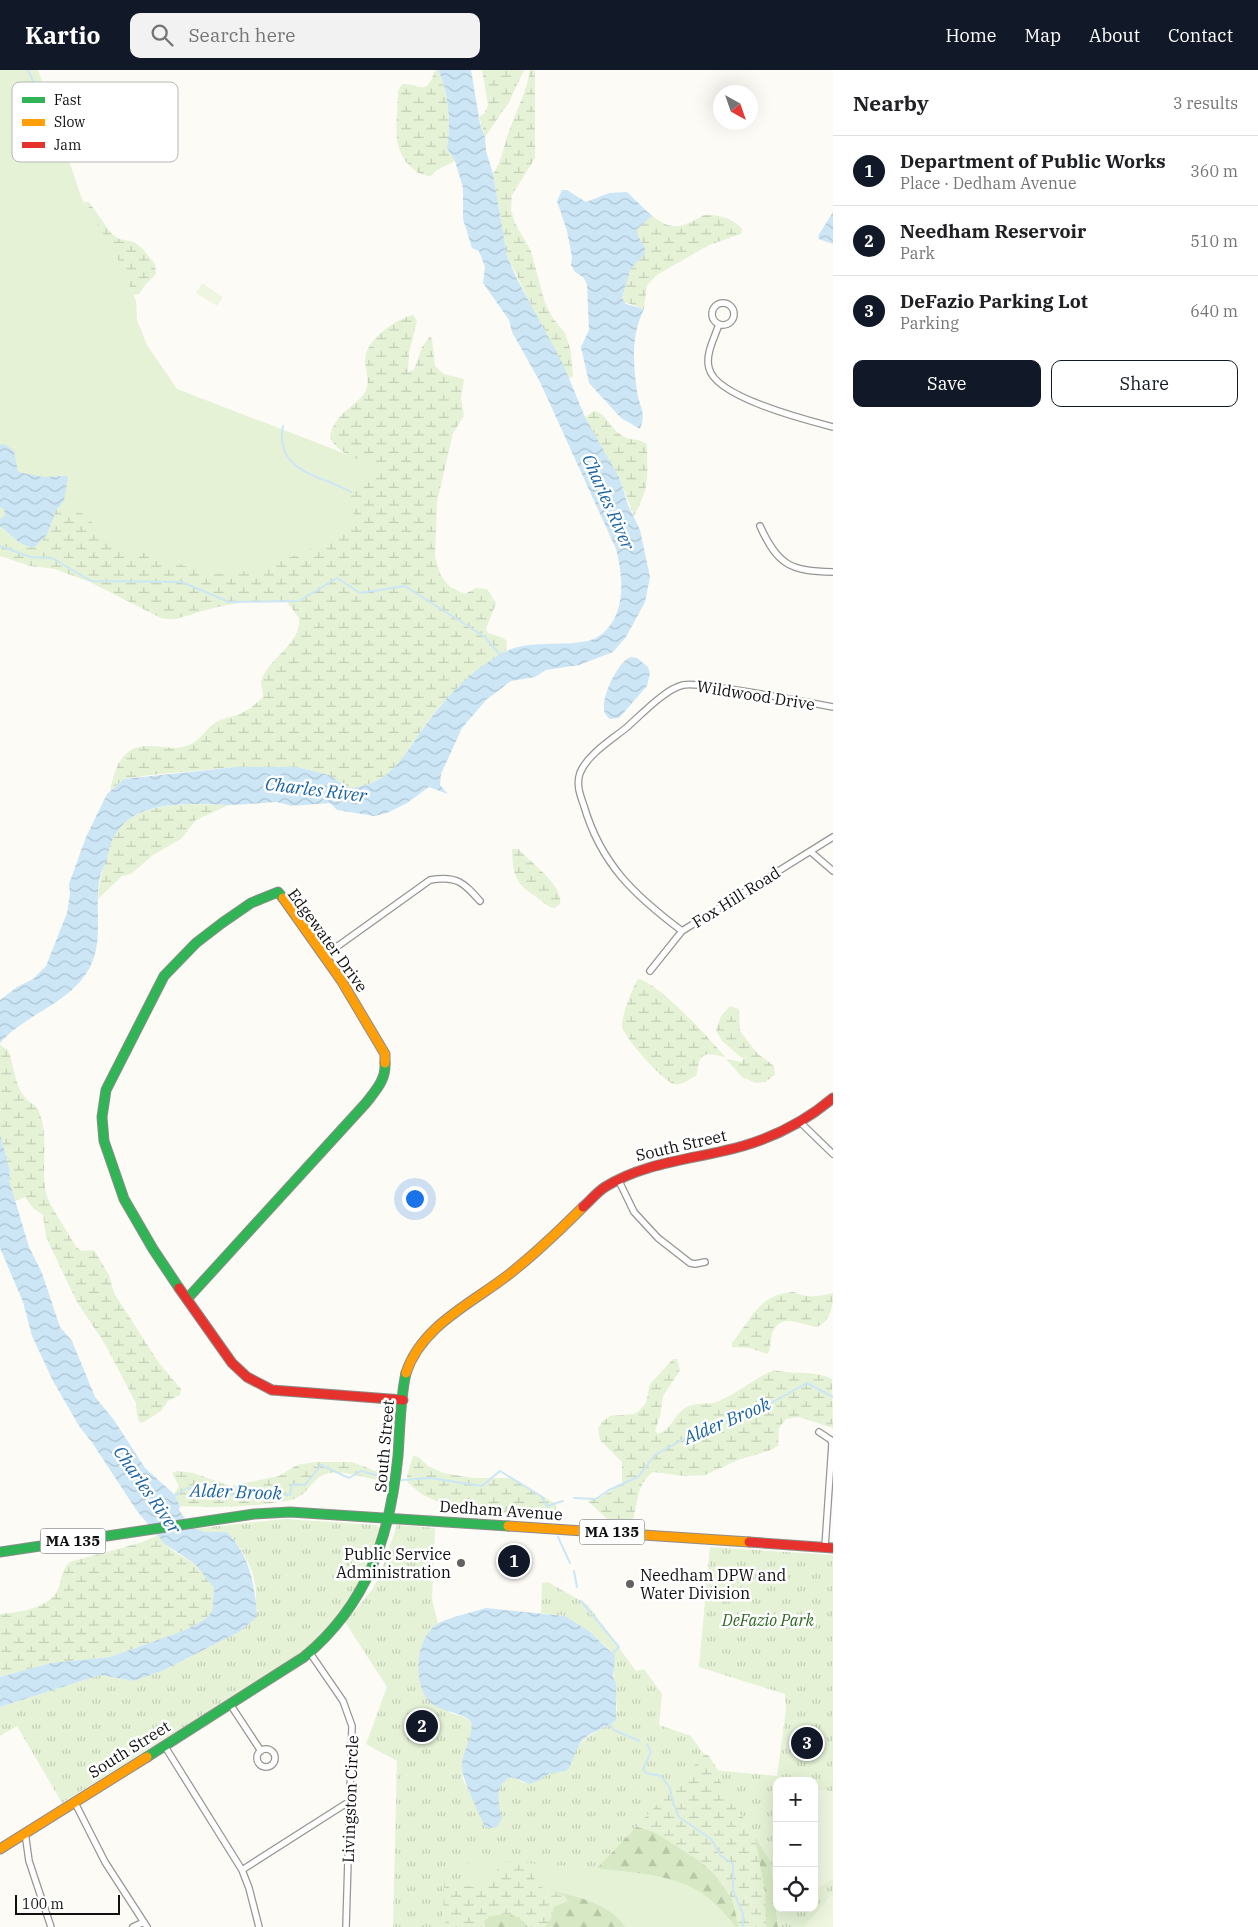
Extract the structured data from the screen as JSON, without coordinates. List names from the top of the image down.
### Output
{
  "streets": {
    "street": [
      "Wildwood Drive",
      "Fox Hill Road",
      "Edgewater Drive",
      "South Street",
      "Dedham Avenue",
      "MA 135",
      "Livingston Circle"
    ]
  },
  "crossings": [
    ["Wildwood Drive", "Fox Hill Road"],
    ["Edgewater Drive", "South Street"],
    ["South Street", "Dedham Avenue"],
    ["South Street", "Livingston Circle"]
  ],
  "water": ["Charles River", "Alder Brook"],
  "parks": ["DeFazio Park"],
  "places": ["Public Service Administration", "Needham DPW and Water Division"],
  "legend": ["Fast", "Slow", "Jam"],
  "scale_bar": "100 m",
  "north": "bottom right",
  "page": {
    "header": "Kartio",
    "search": "Search here",
    "nav": [
      "Home",
      "Map",
      "About",
      "Contact"
    ],
    "heading": ["Nearby", "3 results"],
    "list": [
      {
        "mark": "1",
        "name": "Department of Public Works",
        "note": "Place · Dedham Avenue",
        "value": "360 m"
      },
      {
        "mark": "2",
        "name": "Needham Reservoir",
        "note": "Park",
        "value": "510 m"
      },
      {
        "mark": "3",
        "name": "DeFazio Parking Lot",
        "note": "Parking",
        "value": "640 m"
      }
    ],
    "buttons": ["Save", "Share"],
    "pins": ["1", "2", "3"],
    "map_buttons": ["+", "−"],
    "scale": "100 m"
  }
}
